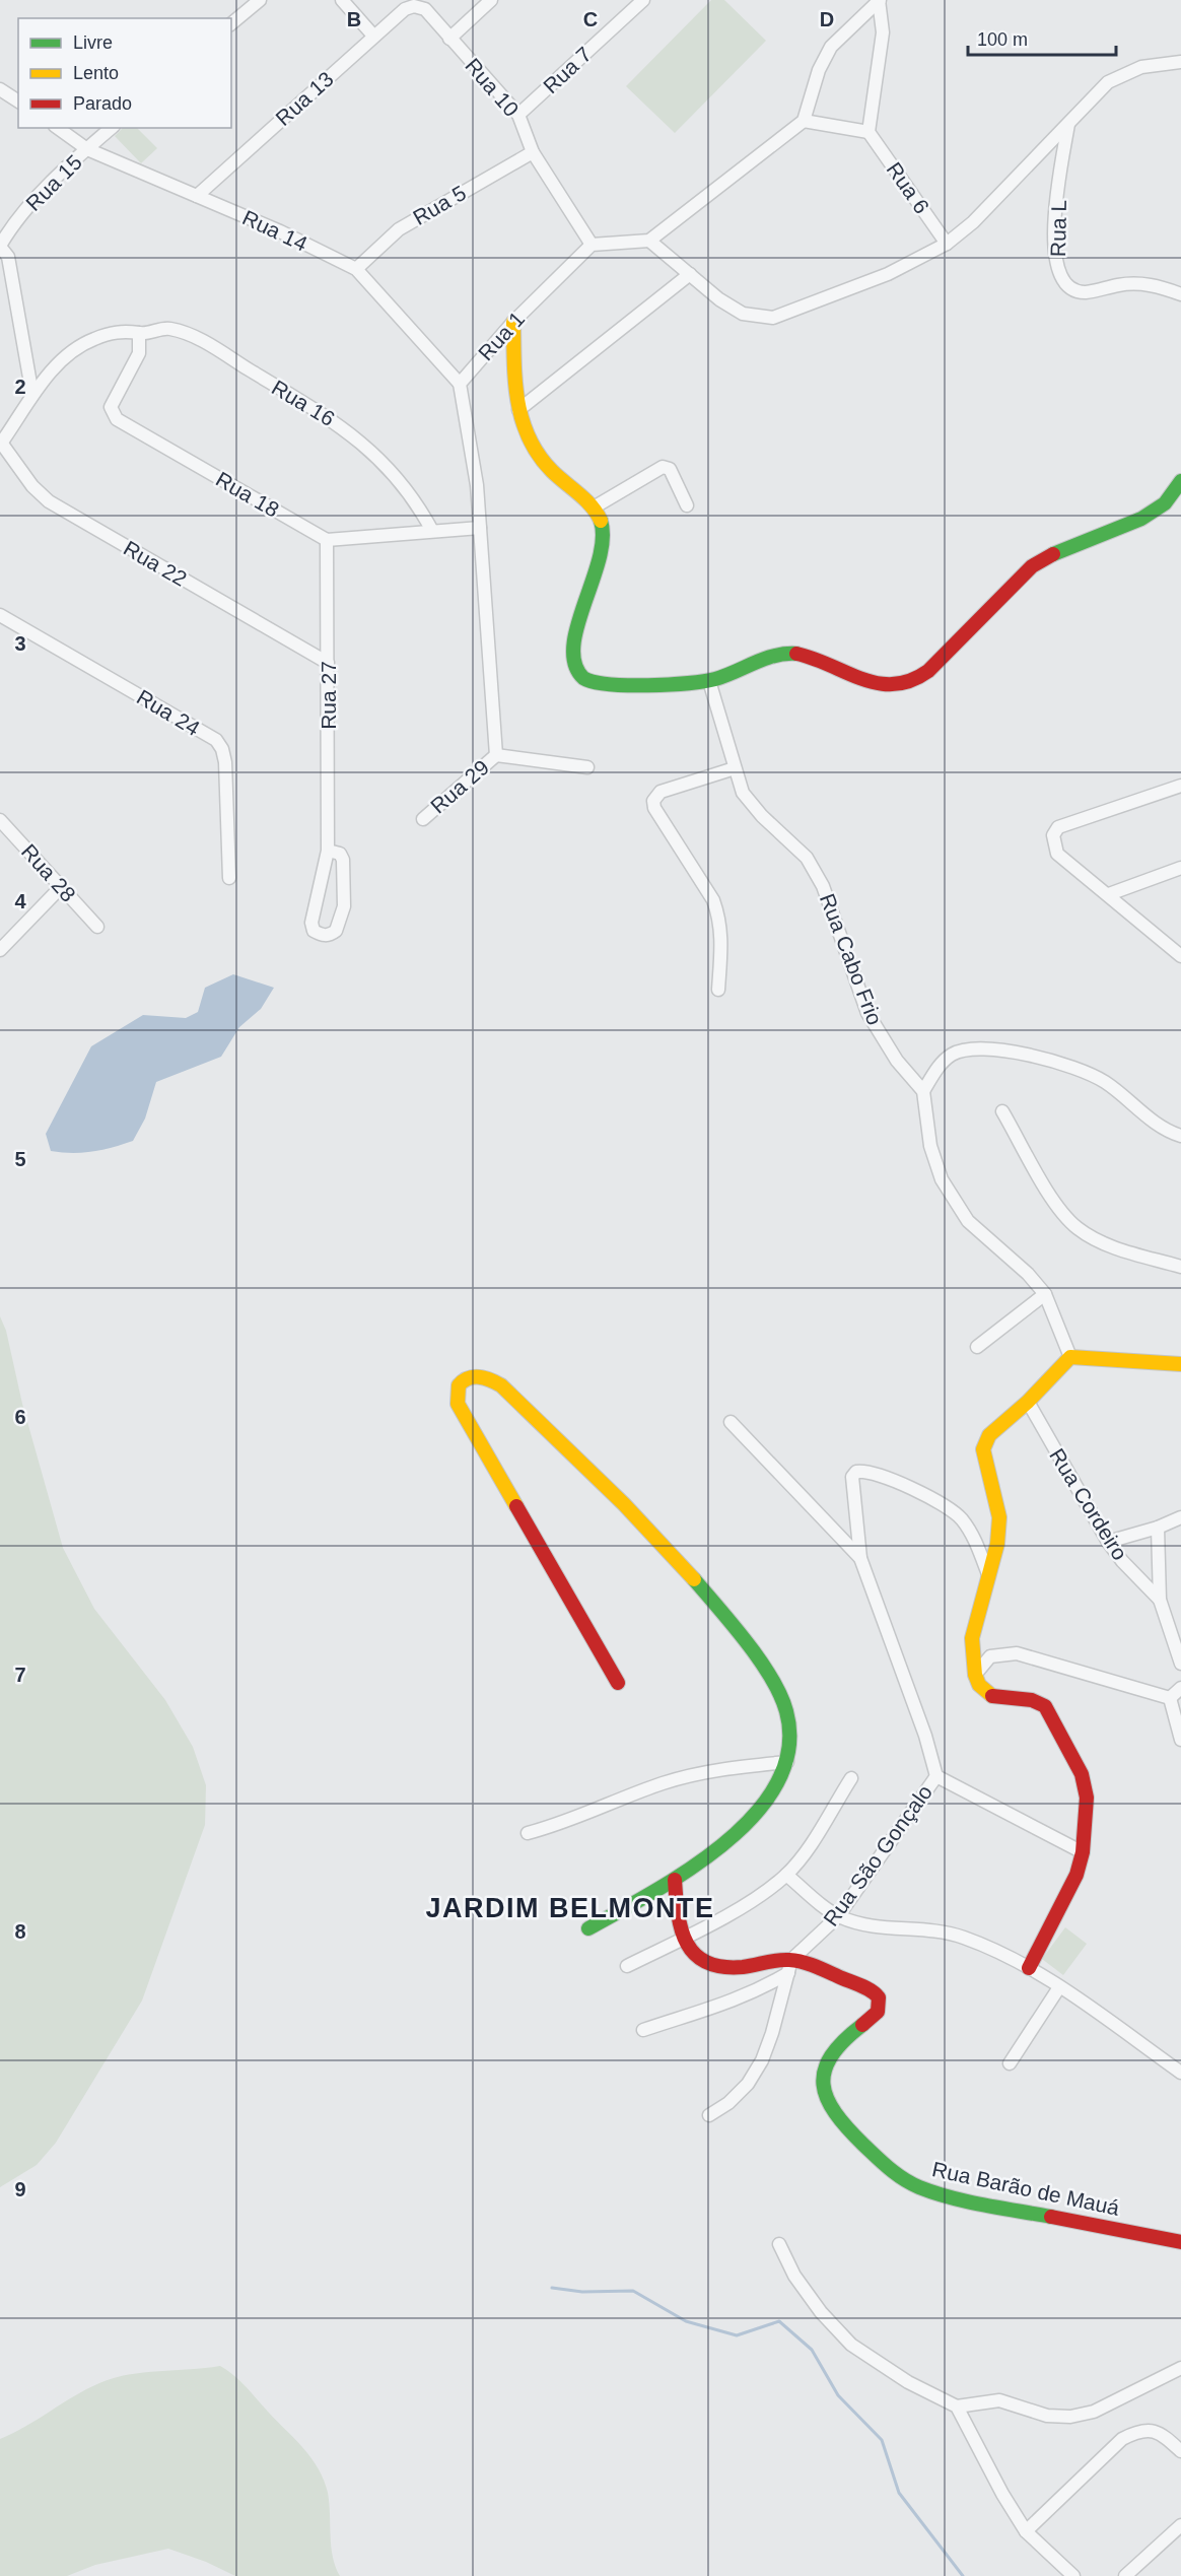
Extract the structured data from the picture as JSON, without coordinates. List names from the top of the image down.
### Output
{
  "streets": {
    "street": [
      "Rua 7",
      "Rua 10",
      "Rua 13",
      "Rua 15",
      "Rua 6",
      "Rua 5",
      "Rua L",
      "Rua 14",
      "Rua 1",
      "Rua 16",
      "Rua 18",
      "Rua 22",
      "Rua 27",
      "Rua 24",
      "Rua 29",
      "Rua 28",
      "Rua Cabo Frio",
      "Rua Cordeiro",
      "Rua São Gonçalo",
      "Rua Barão de Mauá"
    ]
  },
  "crossings": [
    ["Rua 7", "Rua 10"],
    ["Rua 10", "Rua 13"],
    ["Rua 10", "Rua 5"],
    ["Rua 10", "Rua 1"],
    ["Rua 13", "Rua 14"],
    ["Rua 15", "Rua 14"],
    ["Rua 5", "Rua 14"],
    ["Rua 14", "Rua 1"],
    ["Rua 16", "Rua 18"],
    ["Rua 16", "Rua 22"],
    ["Rua 18", "Rua 27"],
    ["Rua 22", "Rua 27"],
    ["Rua São Gonçalo", "Rua Barão de Mauá"]
  ],
  "districts": ["JARDIM BELMONTE"],
  "legend": ["Livre", "Lento", "Parado"],
  "scale_bar": "100 m",
  "grid": {
    "columns": ["B", "C", "D"],
    "rows": [
      "2",
      "3",
      "4",
      "5",
      "6",
      "7",
      "8",
      "9"
    ]
  }
}
